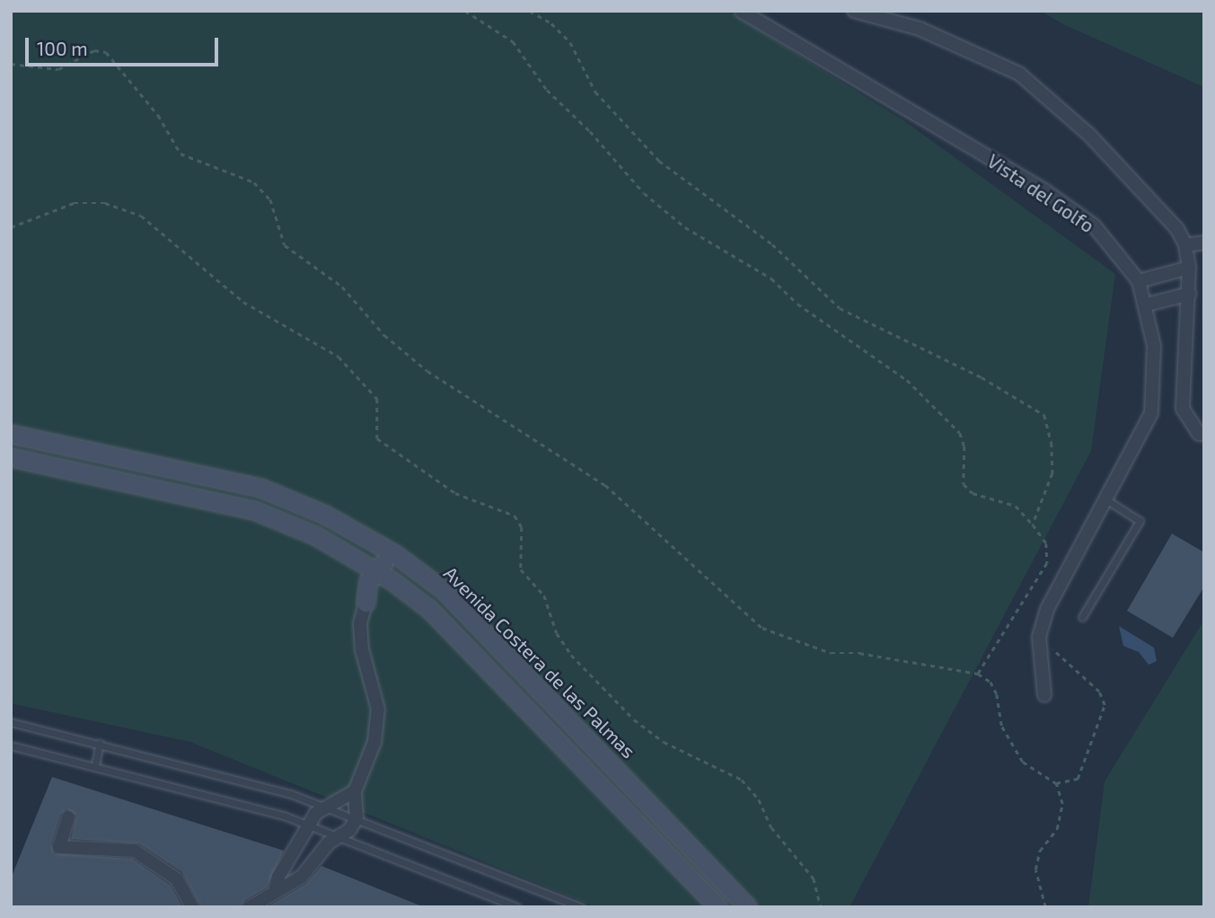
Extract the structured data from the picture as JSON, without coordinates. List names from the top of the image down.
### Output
{
  "streets": {
    "main road": ["Avenida Costera de las Palmas"],
    "street": ["Vista del Golfo"]
  },
  "scale_bar": "100 m"
}
